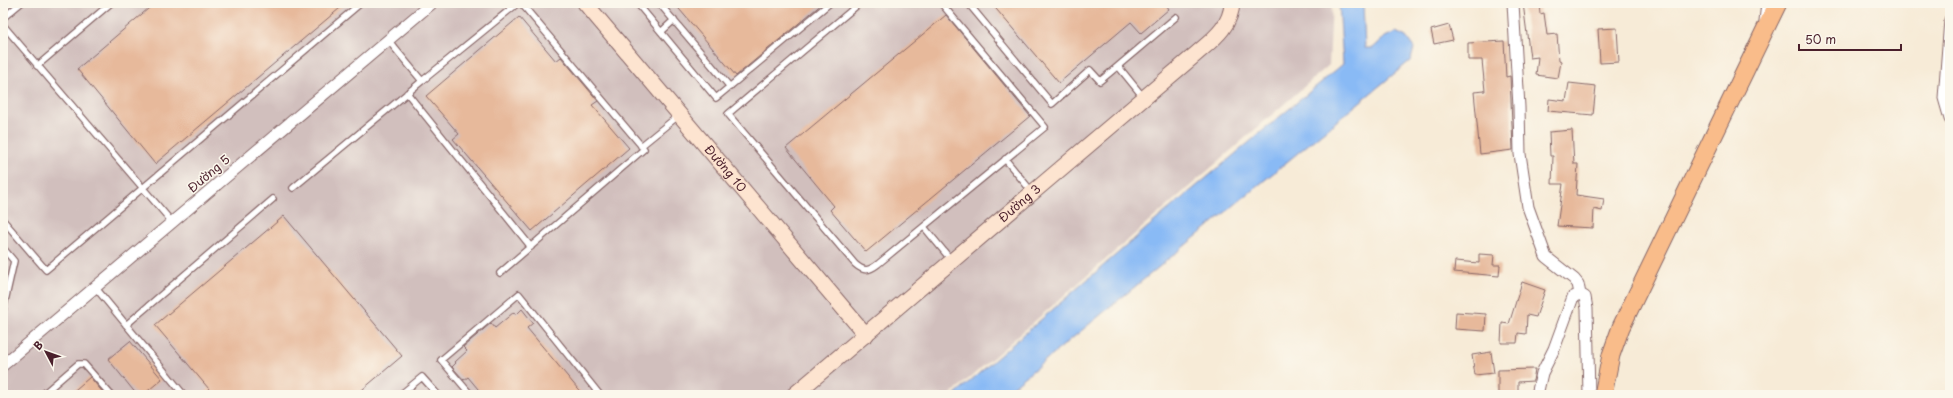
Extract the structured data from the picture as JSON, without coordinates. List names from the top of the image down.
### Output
{
  "streets": {
    "street": ["Đường 10", "Đường 5", "Đường 3"]
  },
  "crossings": [
    ["Đường 10", "Đường 3"]
  ],
  "scale_bar": "50 m",
  "north": "top left"
}
